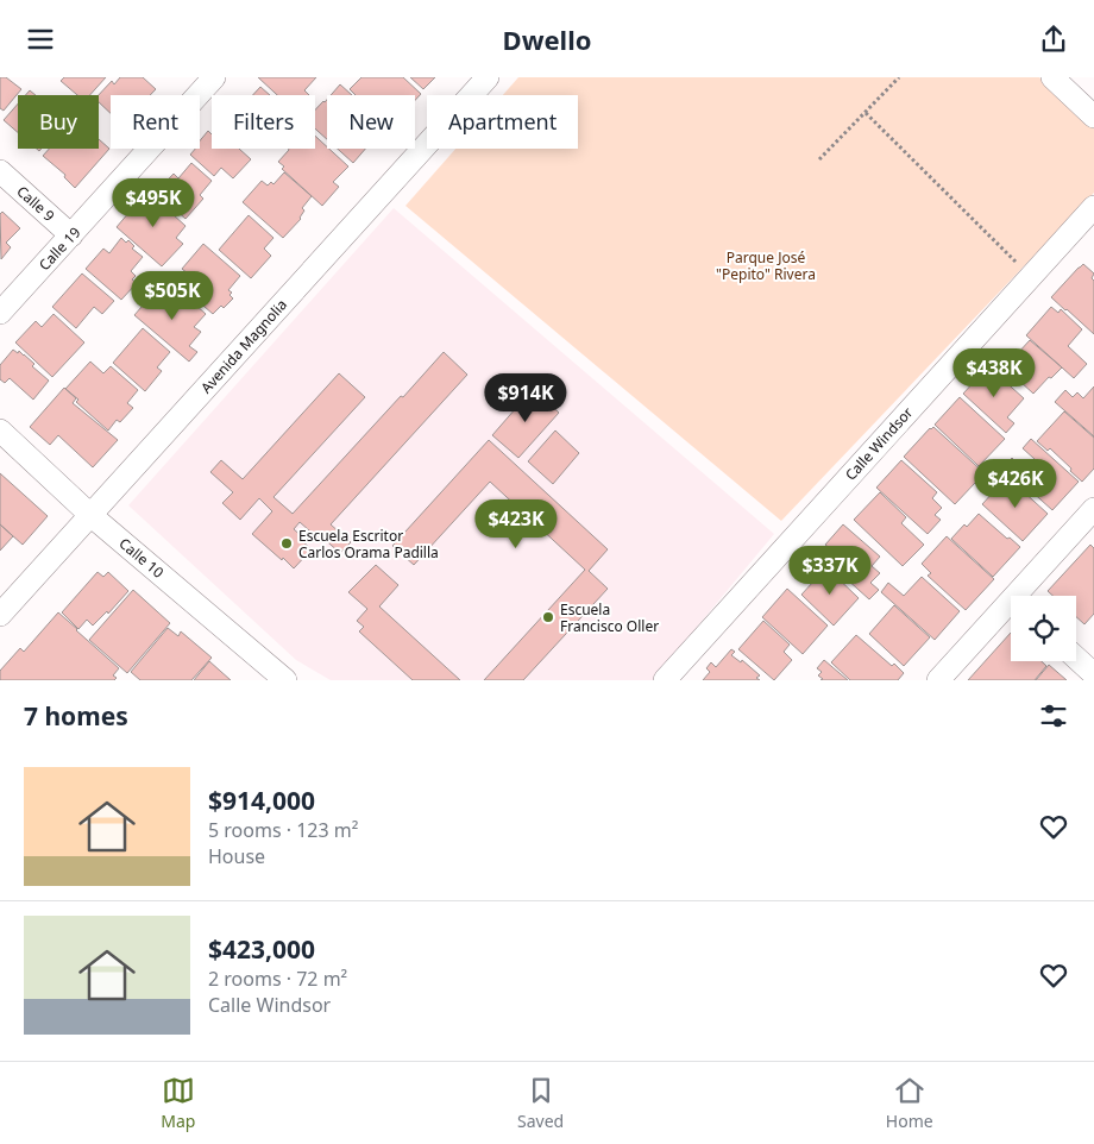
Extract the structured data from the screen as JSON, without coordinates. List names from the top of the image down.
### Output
{
  "streets": {
    "street": [
      "Calle 9",
      "Calle 19",
      "Avenida Magnolia",
      "Calle Windsor",
      "Calle 10"
    ]
  },
  "crossings": [
    ["Calle 9", "Calle 19"],
    ["Avenida Magnolia", "Calle 10"]
  ],
  "parks": ["Parque José \"Pepito\" Rivera"],
  "places": ["Escuela Escritor Carlos Orama Padilla", "Escuela Francisco Oller"],
  "page": {
    "header": "Dwello",
    "chip": [
      "Buy",
      "Rent",
      "Filters",
      "New",
      "Apartment"
    ],
    "price": [
      "$495K",
      "$505K",
      "$438K",
      "$914K",
      "$426K",
      "$423K",
      "$337K"
    ],
    "heading": "7 homes",
    "list": [
      {
        "name": "$914,000",
        "note": "5 rooms · 123 m² · House"
      },
      {
        "name": "$423,000",
        "note": "2 rooms · 72 m² · Calle Windsor"
      }
    ],
    "tabs": ["Map", "Saved", "Home"]
  }
}
